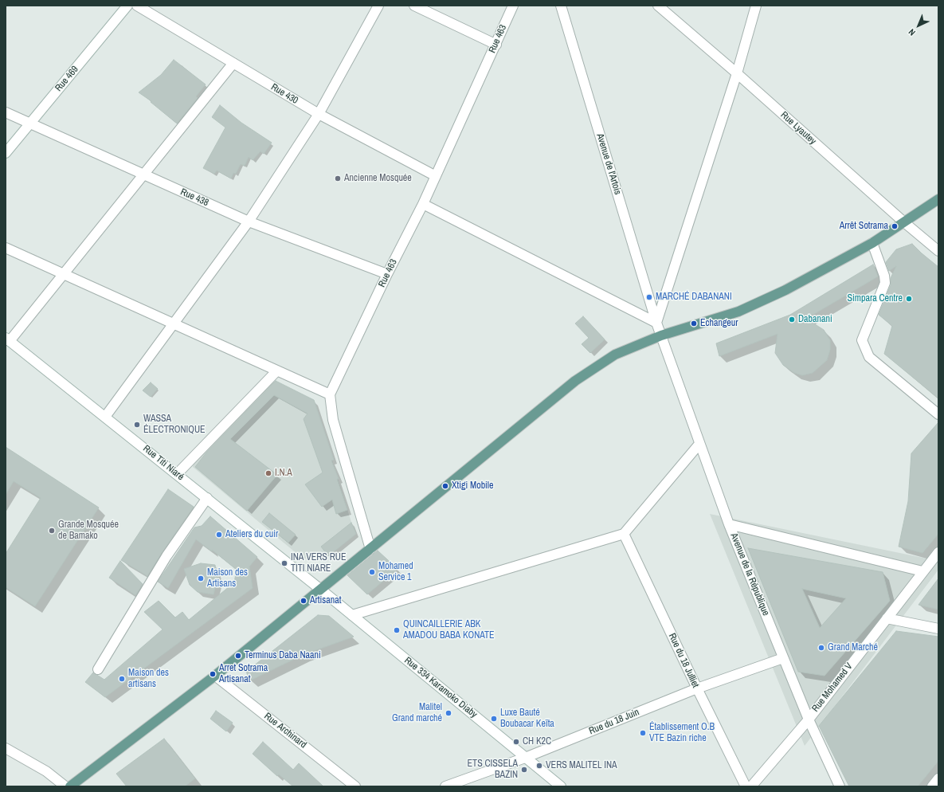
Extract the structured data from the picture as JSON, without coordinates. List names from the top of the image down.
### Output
{
  "streets": {
    "street": [
      "Rue 463",
      "Rue 469",
      "Rue 430",
      "Rue Lyautey",
      "Avenue de l'Artois",
      "Rue 438",
      "Rue Titi Niaré",
      "Avenue de la République",
      "Rue du 18 Julliet",
      "Rue 334 Karamoko Diaby",
      "Rue Mohamed V",
      "Rue du 18 Juin",
      "Rue Archinard"
    ]
  },
  "crossings": [
    ["Rue 463", "Rue 430"],
    ["Rue 463", "Rue 438"],
    ["Rue 469", "Rue 438"],
    ["Avenue de l'Artois", "Avenue de la République"],
    ["Rue Titi Niaré", "Rue 334 Karamoko Diaby"],
    ["Avenue de la République", "Rue Mohamed V"],
    ["Avenue de la République", "Rue du 18 Juin"],
    ["Rue du 18 Julliet", "Rue du 18 Juin"],
    ["Rue 334 Karamoko Diaby", "Rue du 18 Juin"]
  ],
  "places": [
    "Ancienne Mosquée",
    "Arrêt Sotrama",
    "MARCHÉ DABANANI",
    "Simpara Centre",
    "Dabanani",
    "Echangeur",
    "WASSA ÉLECTRONIQUE",
    "I.N.A",
    "Xtigi Mobile",
    "Grande Mosquée de Bamako",
    "Ateliers du cuir",
    "INA VERS RUE TITI NIARE",
    "Mohamed Service 1",
    "Maison des Artisans",
    "Artisanat",
    "QUINCAILLERIE ABK AMADOU BABA KONATE",
    "Grand Marché",
    "Terminus Daba Naani",
    "Arret Sotrama Artisanat",
    "Maison des artisans",
    "Malitel Grand marché",
    "Luxe Bauté Boubacar Keïta",
    "Établissement O.B VTE Bazin riche",
    "CH K2C",
    "VERS MALITEL INA",
    "ETS CISSELA BAZIN"
  ],
  "north": "bottom left"
}
